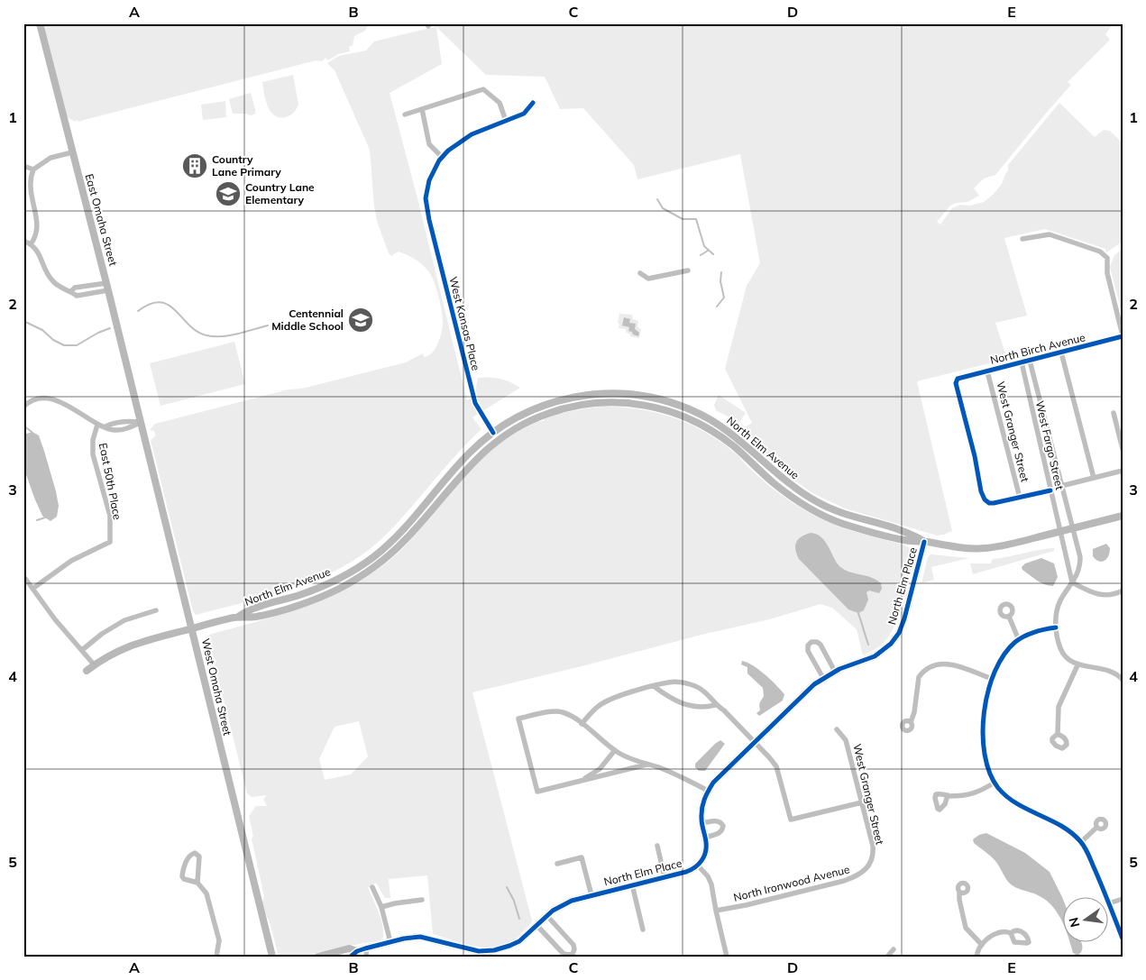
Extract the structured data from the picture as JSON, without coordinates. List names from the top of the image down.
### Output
{
  "streets": {
    "main road": [
      "East Omaha Street",
      "North Elm Avenue",
      "North Elm Place",
      "West Omaha Street"
    ],
    "street": [
      "West Kansas Place",
      "North Birch Avenue",
      "West Granger Street",
      "West Fargo Street",
      "East 50th Place",
      "North Ironwood Avenue"
    ]
  },
  "crossings": [
    ["East Omaha Street", "West Omaha Street"],
    ["West Kansas Place", "North Elm Avenue"],
    ["North Birch Avenue", "West Granger Street"],
    ["North Birch Avenue", "West Fargo Street"],
    ["West Granger Street", "North Ironwood Avenue"],
    ["West Fargo Street", "North Elm Place"],
    ["North Elm Avenue", "North Elm Place"]
  ],
  "places": {
    "building": ["Country Lane Primary"],
    "school or university": ["Country Lane Elementary", "Centennial Middle School"]
  },
  "north": "left",
  "grid": {
    "columns": [
      "A",
      "B",
      "C",
      "D",
      "E"
    ],
    "rows": [
      "1",
      "2",
      "3",
      "4",
      "5"
    ]
  }
}
